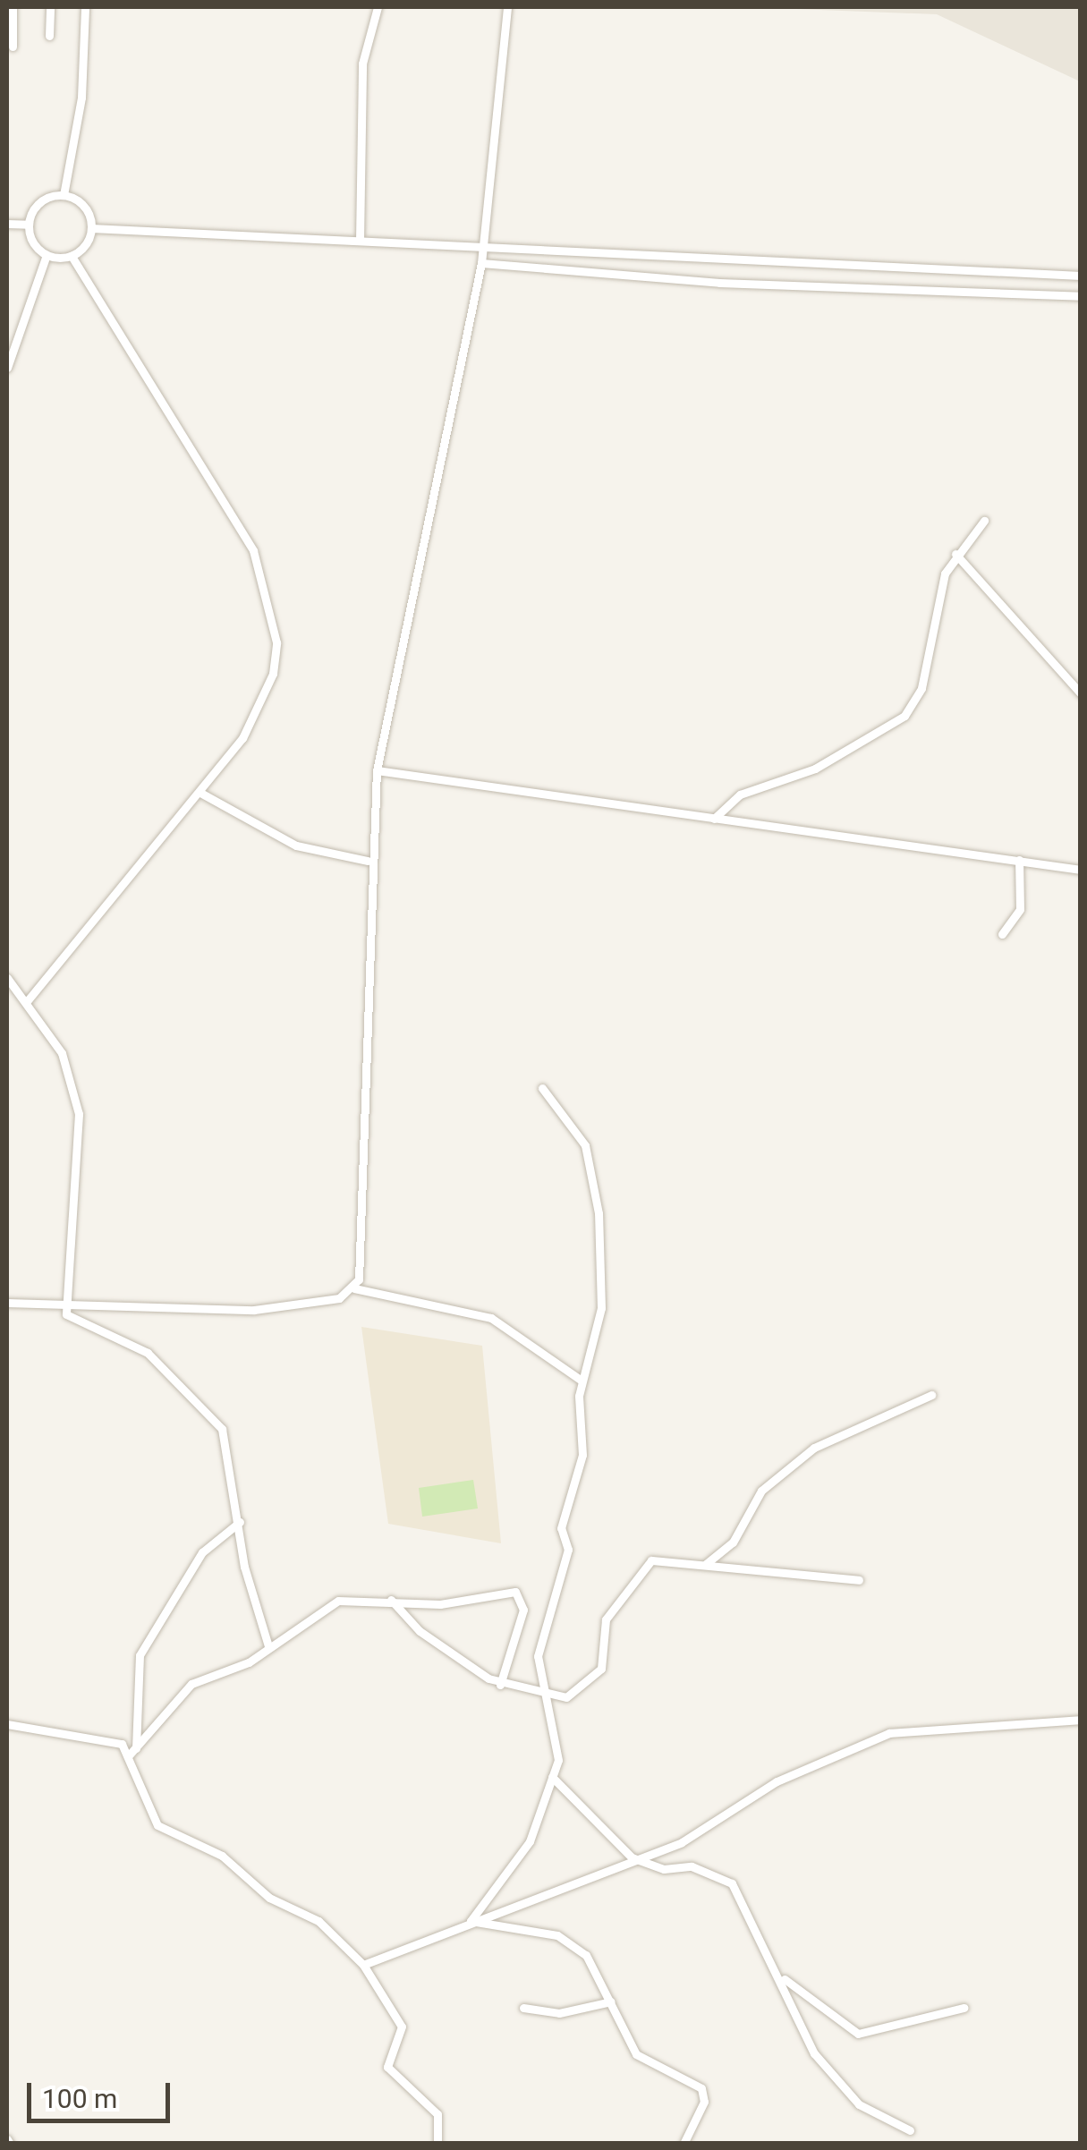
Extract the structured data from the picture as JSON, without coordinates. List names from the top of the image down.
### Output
{
  "scale_bar": "100 m"
}
